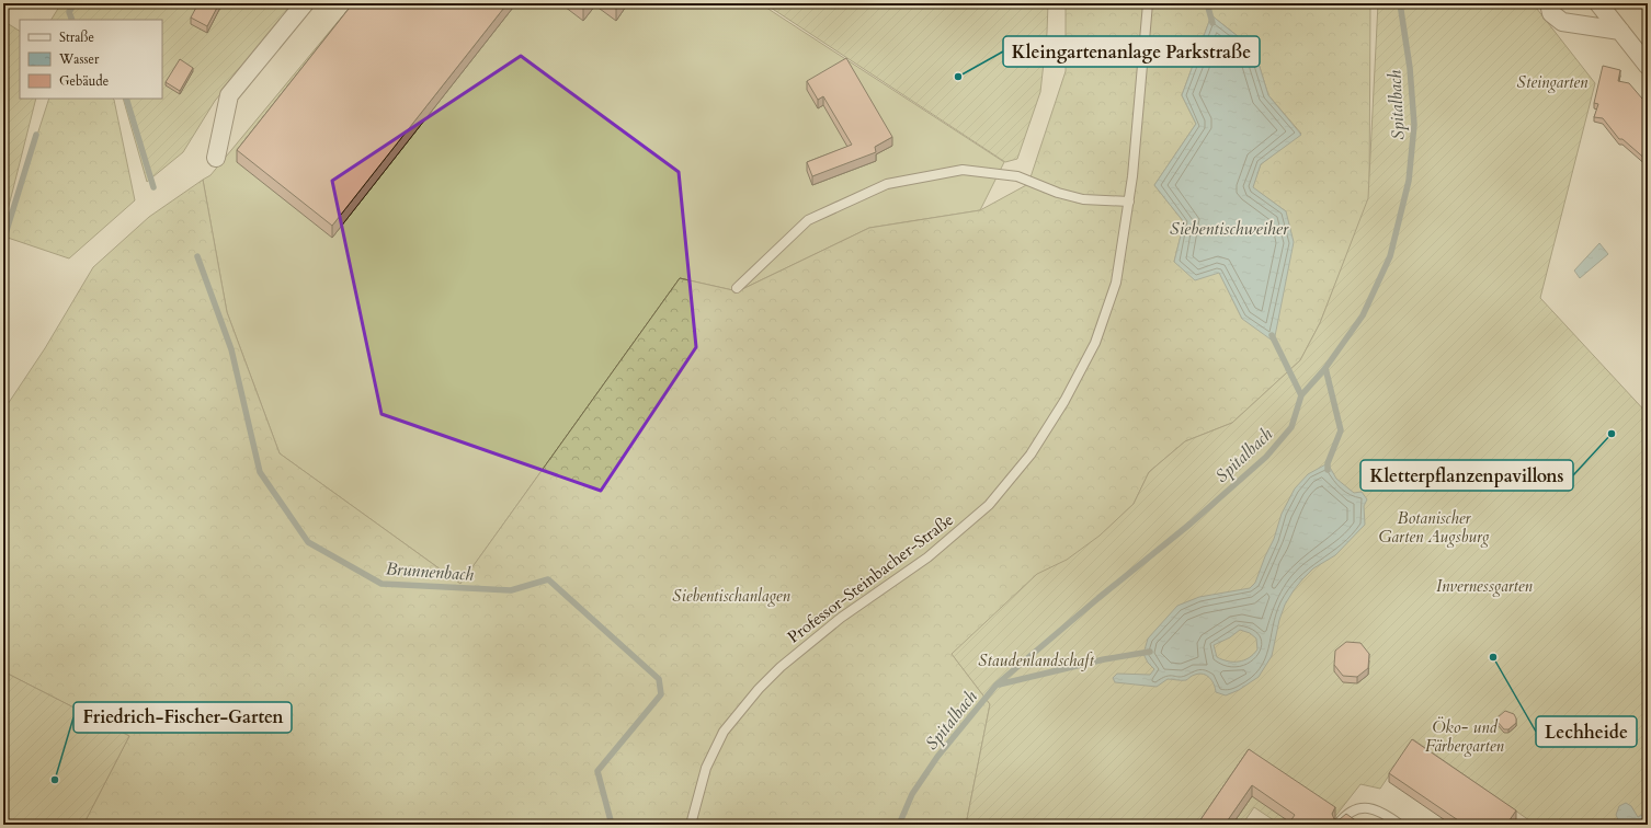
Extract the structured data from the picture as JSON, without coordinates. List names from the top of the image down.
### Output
{
  "streets": {
    "lane": ["Professor-Steinbacher-Straße"]
  },
  "water": ["Spitalbach", "Siebentischweiher", "Brunnenbach"],
  "parks": [
    "Steingarten",
    "Botanischer Garten Augsburg",
    "Invernessgarten",
    "Siebentischanlagen",
    "Staudenlandschaft",
    "Öko- und Färbergarten"
  ],
  "places": [
    "Kleingartenanlage Parkstraße",
    "Kletterpflanzenpavillons",
    "Lechheide",
    "Friedrich-Fischer-Garten"
  ],
  "legend": ["Straße", "Wasser", "Gebäude"]
}
